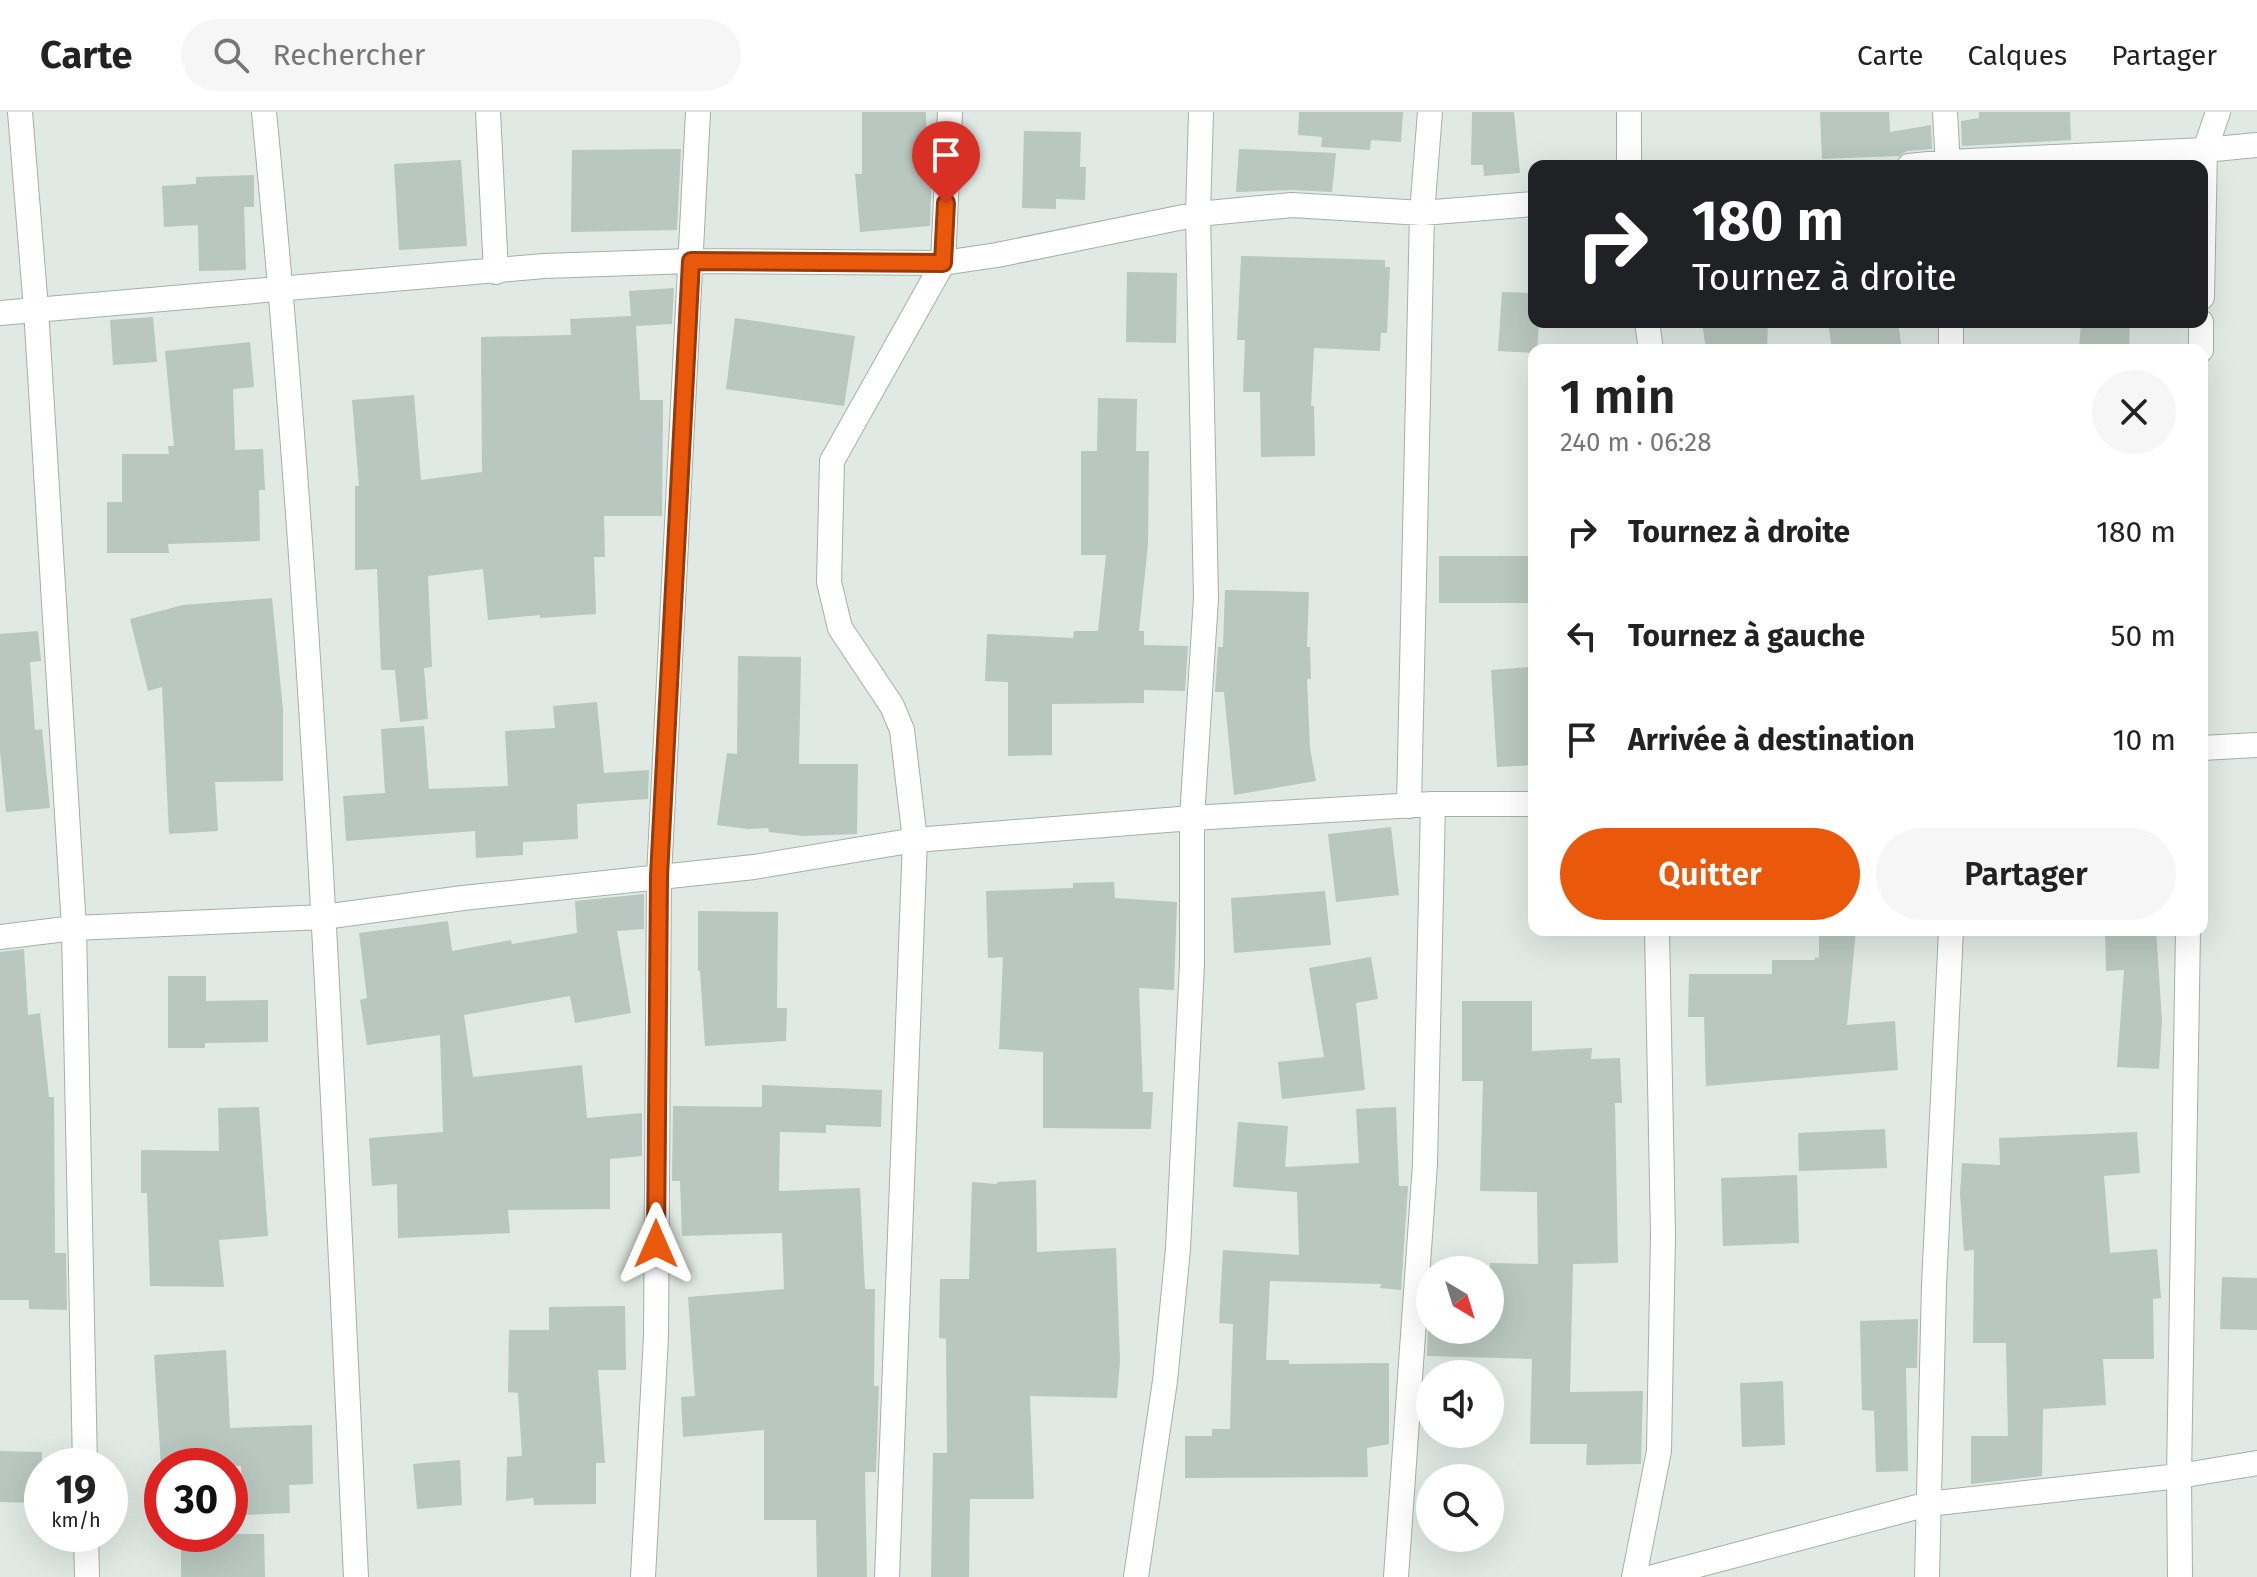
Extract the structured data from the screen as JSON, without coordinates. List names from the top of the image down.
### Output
{
  "north": "bottom right",
  "page": {
    "header": "Carte",
    "search": "Rechercher",
    "nav": ["Carte", "Calques", "Partager"],
    "turn": ["180 m", "Tournez à droite"],
    "heading": ["1 min", "240 m · 06:28"],
    "list": [
      {
        "name": "Tournez à droite",
        "value": "180 m"
      },
      {
        "name": "Tournez à gauche",
        "value": "50 m"
      },
      {
        "name": "Arrivée à destination",
        "value": "10 m"
      }
    ],
    "buttons": ["Quitter", "Partager"],
    "speed": "19 km/h",
    "limit": "30"
  }
}
